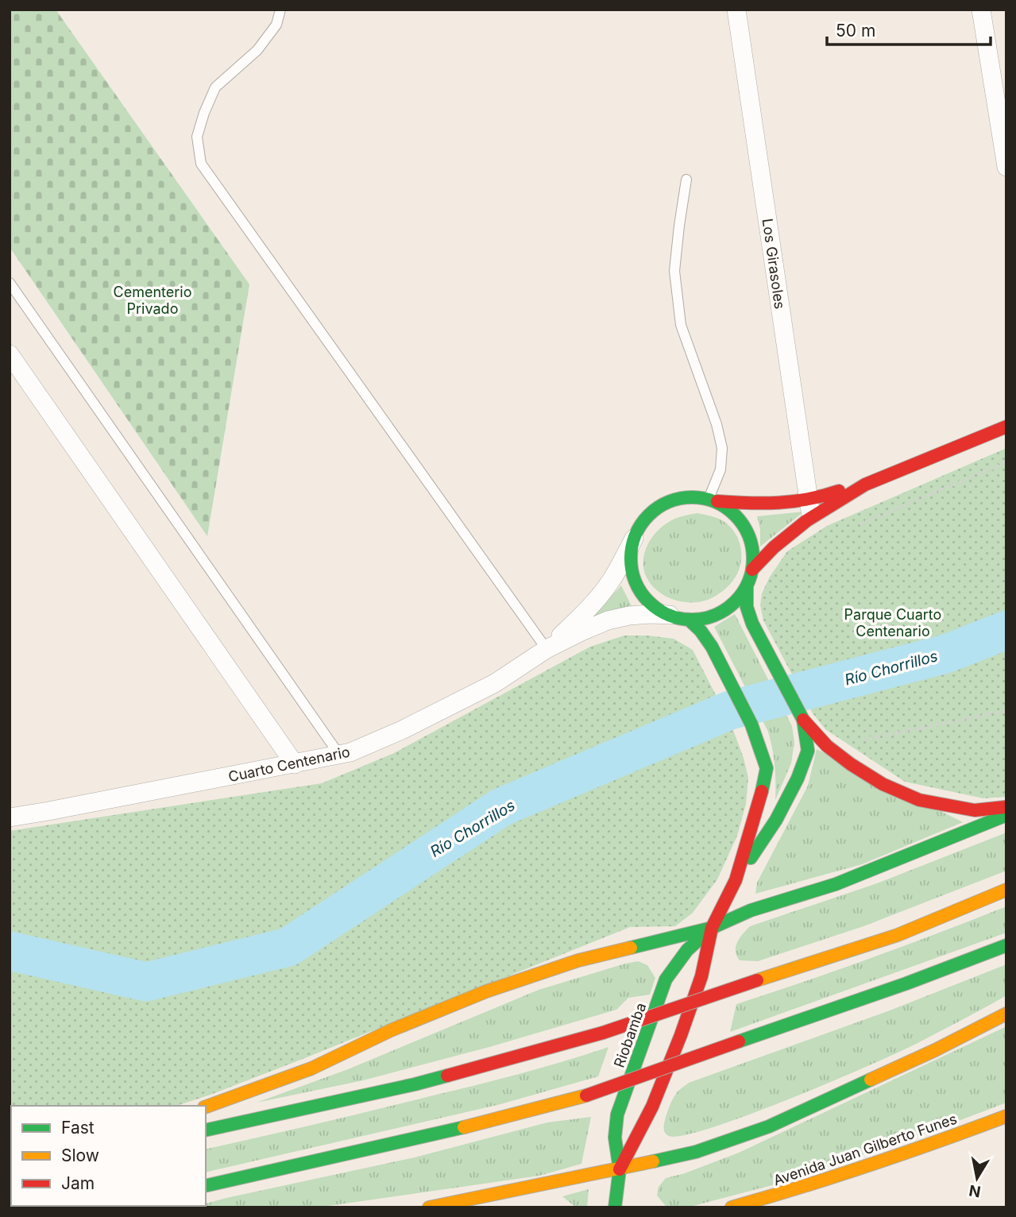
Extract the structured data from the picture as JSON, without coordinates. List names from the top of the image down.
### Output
{
  "streets": {
    "main road": ["Riobamba", "Avenida Juan Gilberto Funes"],
    "street": ["Los Girasoles", "Cuarto Centenario"]
  },
  "crossings": [
    ["Cuarto Centenario", "Riobamba"]
  ],
  "water": ["Río Chorrillos"],
  "parks": ["Cementerio Privado", "Parque Cuarto Centenario"],
  "legend": ["Fast", "Slow", "Jam"],
  "scale_bar": "50 m",
  "north": "bottom"
}
